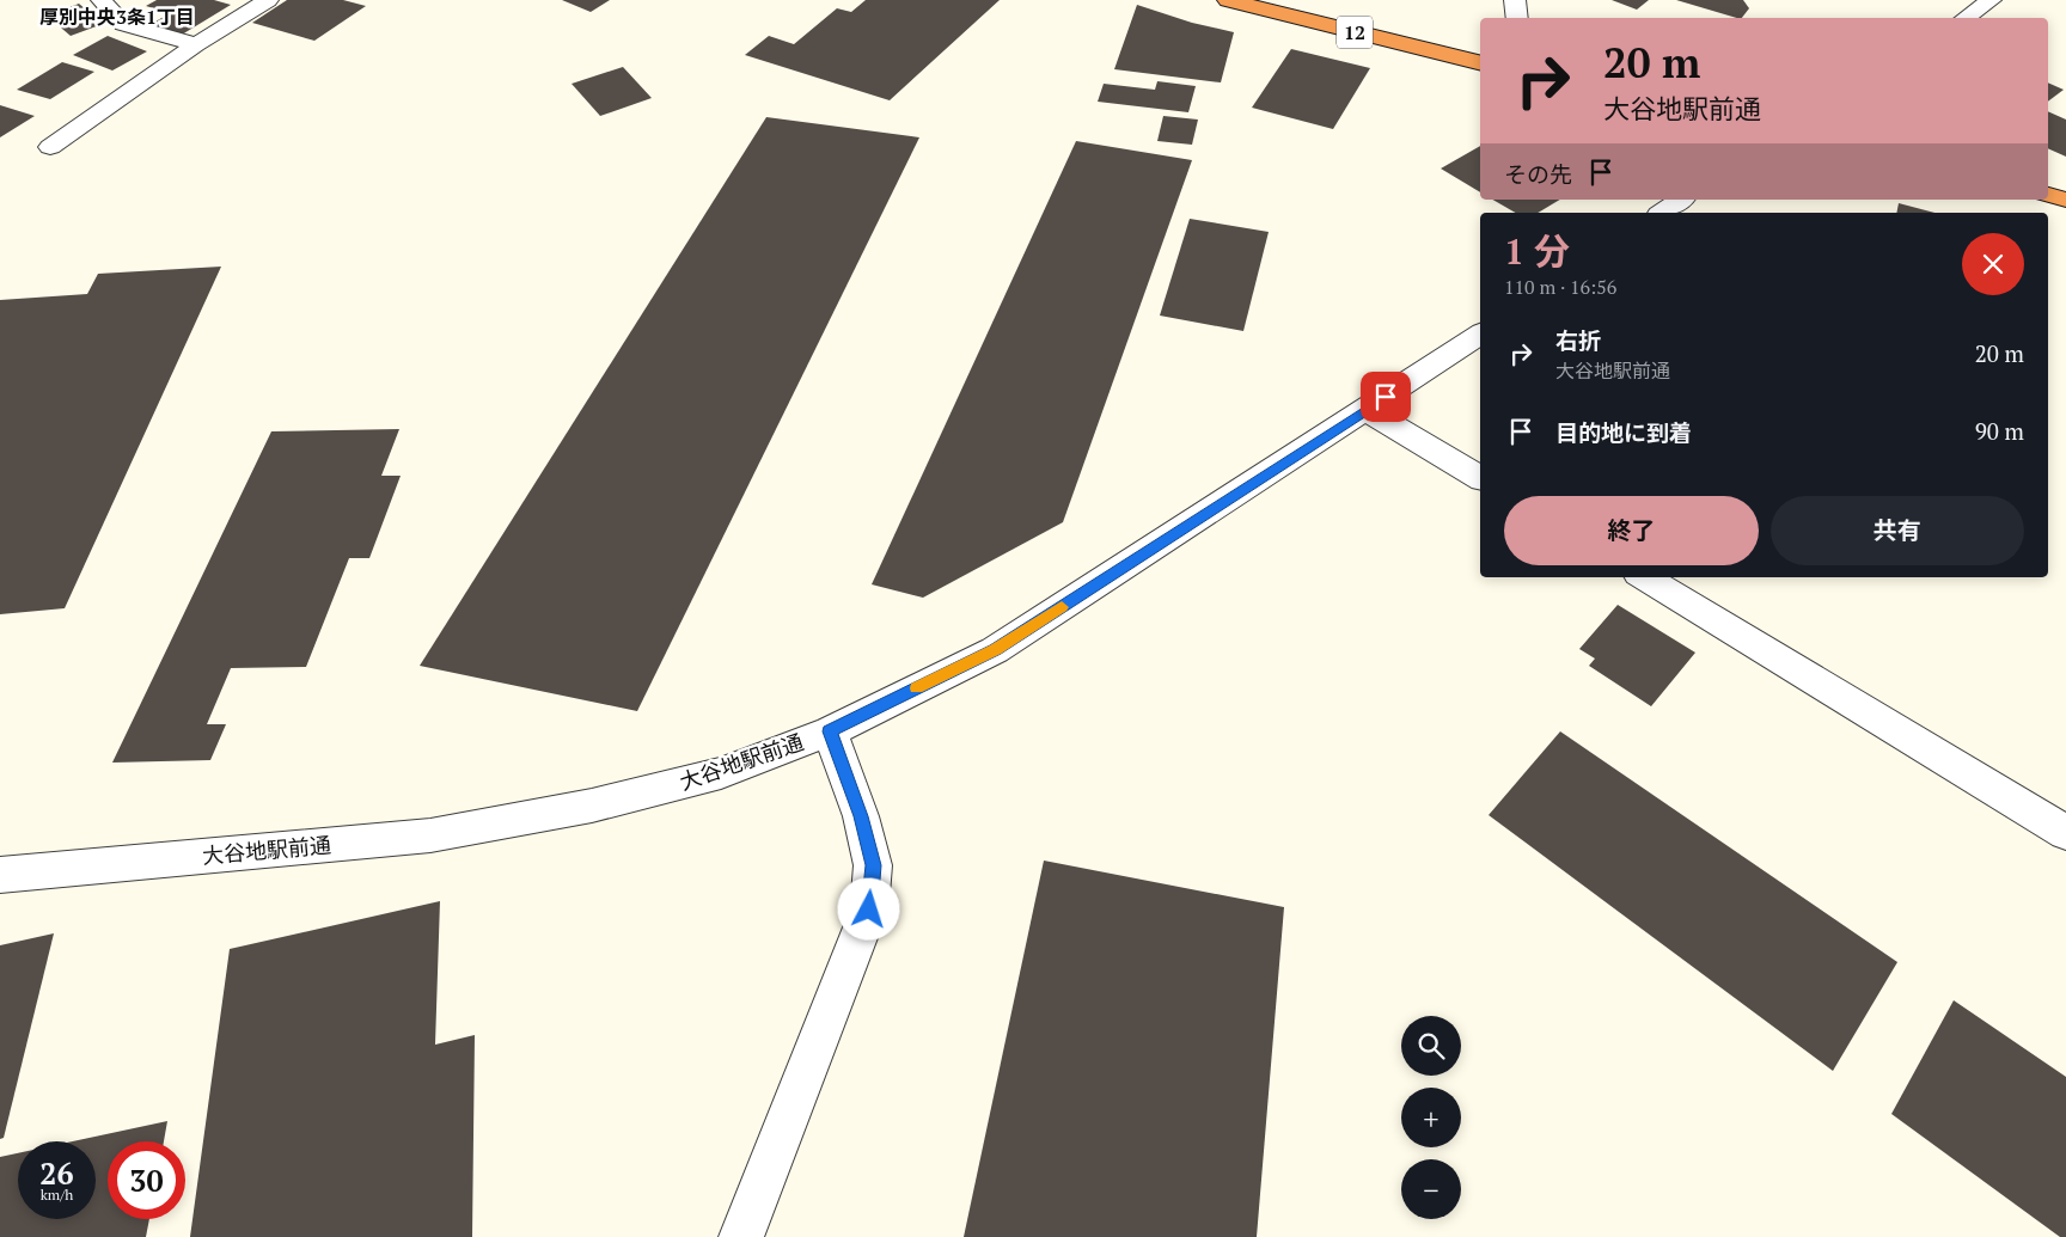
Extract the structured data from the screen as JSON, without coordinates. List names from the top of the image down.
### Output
{
  "streets": {
    "highway": ["12"],
    "street": ["大谷地駅前通"]
  },
  "districts": ["厚別中央3条1丁目"],
  "page": {
    "turn": ["20 m", "大谷地駅前通"],
    "then": "その先",
    "heading": ["1 分", "110 m · 16:56"],
    "list": [
      {
        "name": "右折",
        "note": "大谷地駅前通",
        "value": "20 m"
      },
      {
        "name": "目的地に到着",
        "value": "90 m"
      }
    ],
    "buttons": ["終了", "共有"],
    "map_buttons": ["+", "−"],
    "speed": "26 km/h",
    "limit": "30"
  }
}
